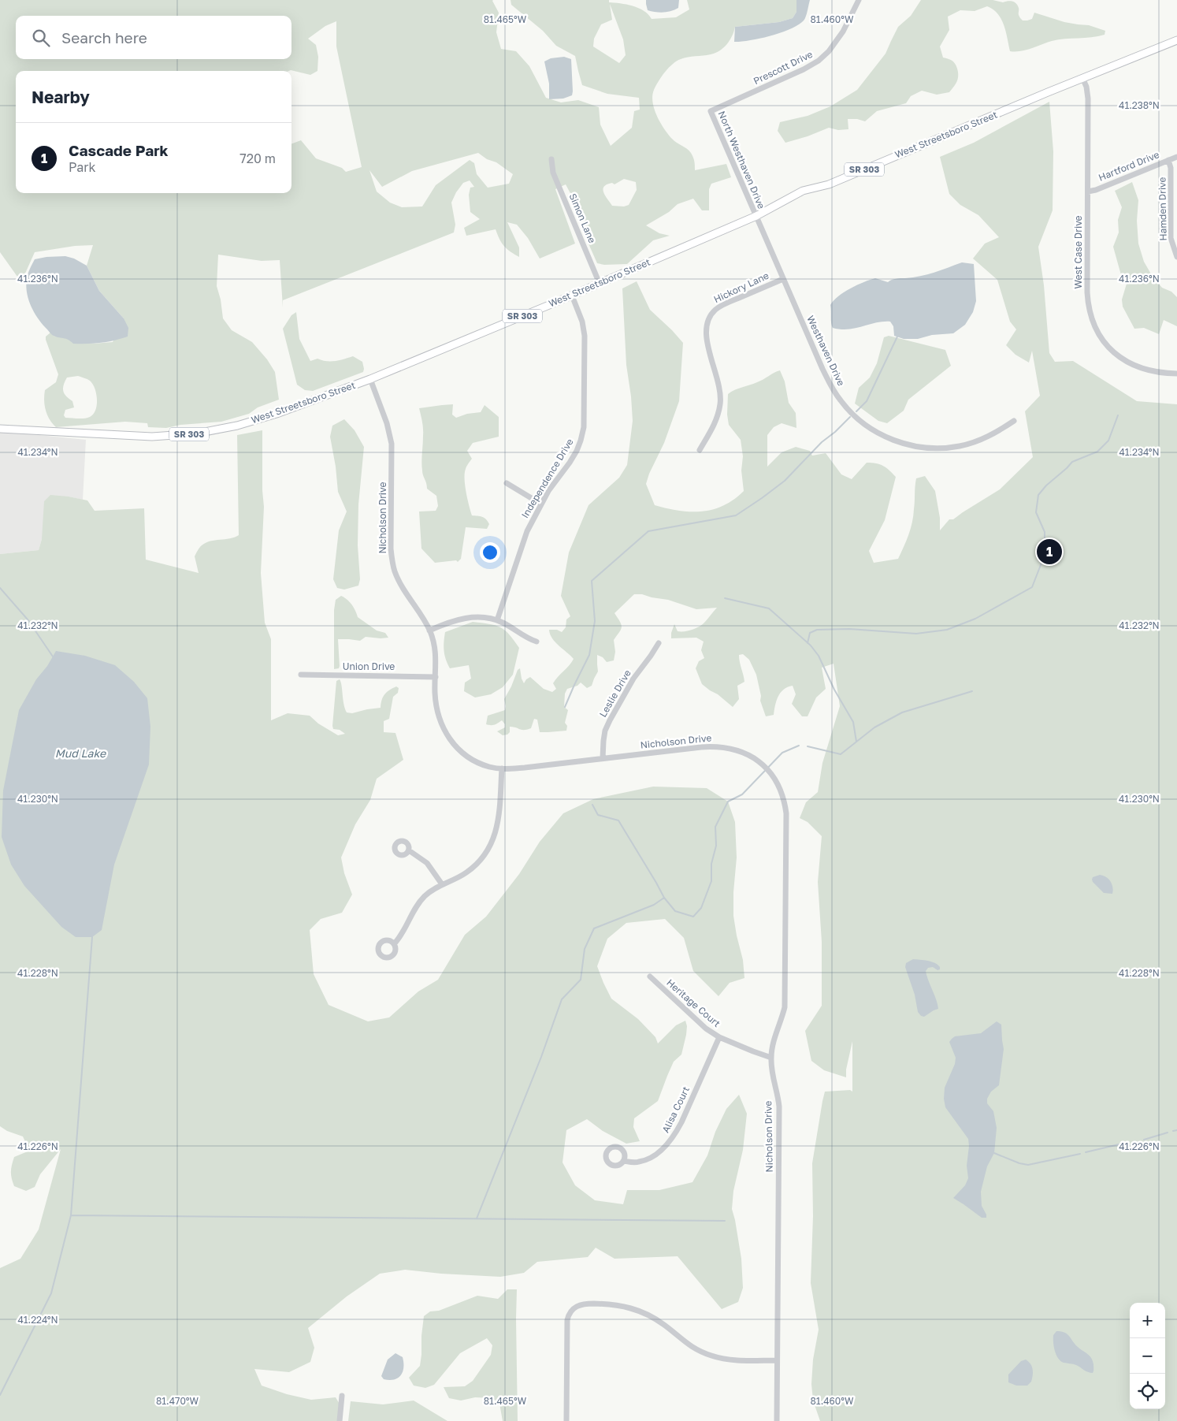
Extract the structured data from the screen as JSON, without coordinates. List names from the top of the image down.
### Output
{
  "streets": {
    "main road": ["West Streetsboro Street", "SR 303"],
    "street": [
      "Prescott Drive",
      "North Westhaven Drive",
      "Hartford Drive",
      "Hamden Drive",
      "Simon Lane",
      "West Case Drive",
      "Hickory Lane",
      "Westhaven Drive",
      "Independence Drive",
      "Nicholson Drive",
      "Union Drive",
      "Leslie Drive",
      "Heritage Court",
      "Alisa Court"
    ]
  },
  "crossings": [
    ["Prescott Drive", "North Westhaven Drive"],
    ["West Streetsboro Street", "North Westhaven Drive"],
    ["West Streetsboro Street", "Simon Lane"],
    ["West Streetsboro Street", "West Case Drive"],
    ["West Streetsboro Street", "Westhaven Drive"],
    ["West Streetsboro Street", "Independence Drive"],
    ["West Streetsboro Street", "Nicholson Drive"],
    ["North Westhaven Drive", "Westhaven Drive"],
    ["Hartford Drive", "Hamden Drive"],
    ["Hartford Drive", "West Case Drive"],
    ["Hickory Lane", "Westhaven Drive"],
    ["Nicholson Drive", "Union Drive"],
    ["Nicholson Drive", "Leslie Drive"],
    ["Nicholson Drive", "Heritage Court"],
    ["Heritage Court", "Alisa Court"]
  ],
  "water": ["Mud Lake"],
  "page": {
    "search": "Search here",
    "heading": "Nearby",
    "list": [
      {
        "mark": "1",
        "name": "Cascade Park",
        "note": "Park",
        "value": "720 m"
      }
    ],
    "pins": "1",
    "map_buttons": ["+", "−"]
  },
  "coordinates": [
    "81.465°W",
    "81.460°W",
    "41.238°N",
    "41.236°N",
    "41.234°N",
    "41.232°N",
    "41.230°N",
    "41.228°N",
    "41.226°N",
    "41.224°N",
    "81.470°W"
  ]
}
